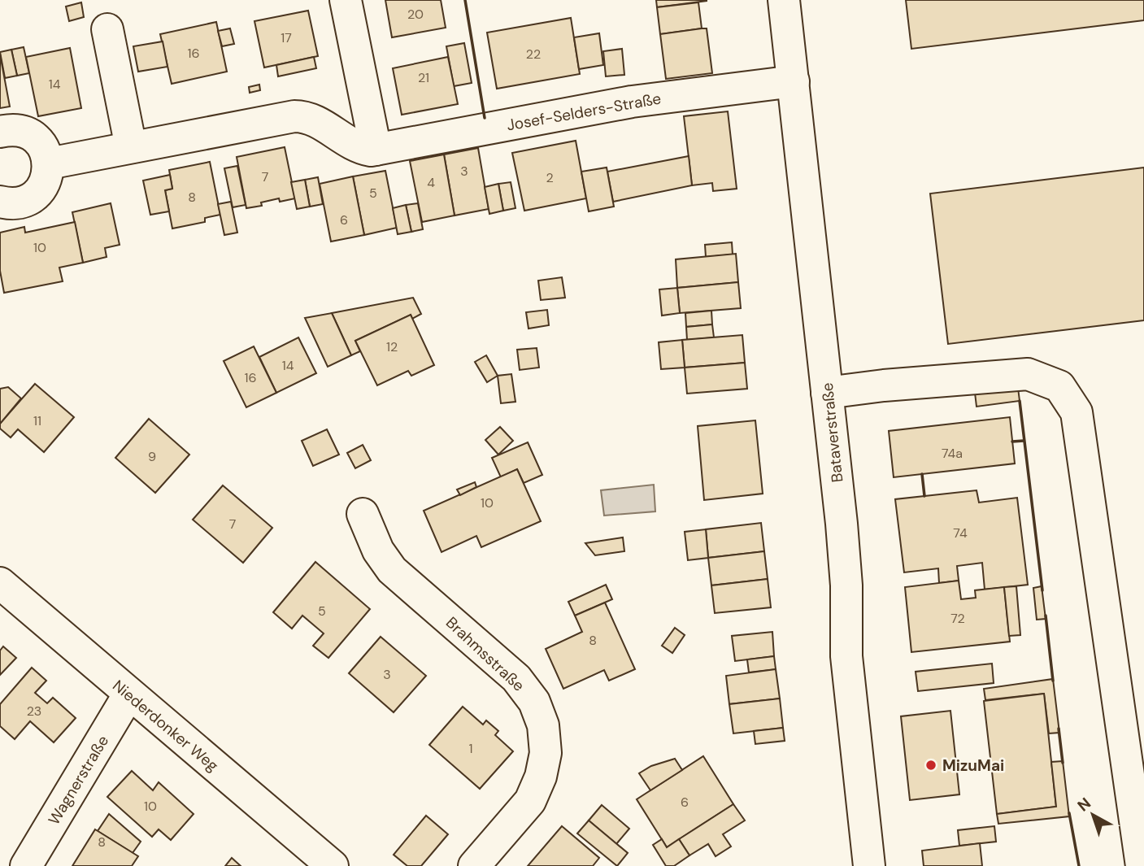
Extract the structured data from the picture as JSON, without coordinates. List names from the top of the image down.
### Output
{
  "streets": {
    "street": [
      "Josef-Selders-Straße",
      "Bataverstraße",
      "Brahmsstraße",
      "Niederdonker Weg",
      "Wagnerstraße"
    ]
  },
  "crossings": [
    ["Josef-Selders-Straße", "Bataverstraße"],
    ["Niederdonker Weg", "Wagnerstraße"]
  ],
  "places": ["MizuMai"],
  "house_numbers": [
    "20",
    "17",
    "16",
    "22",
    "21",
    "14",
    "3",
    "7",
    "2",
    "4",
    "5",
    "8",
    "6",
    "10",
    "12",
    "14",
    "16",
    "11",
    "74a",
    "9",
    "10",
    "7",
    "74",
    "5",
    "72",
    "8",
    "3",
    "23",
    "1",
    "6",
    "10",
    "8"
  ],
  "north": "top left"
}
